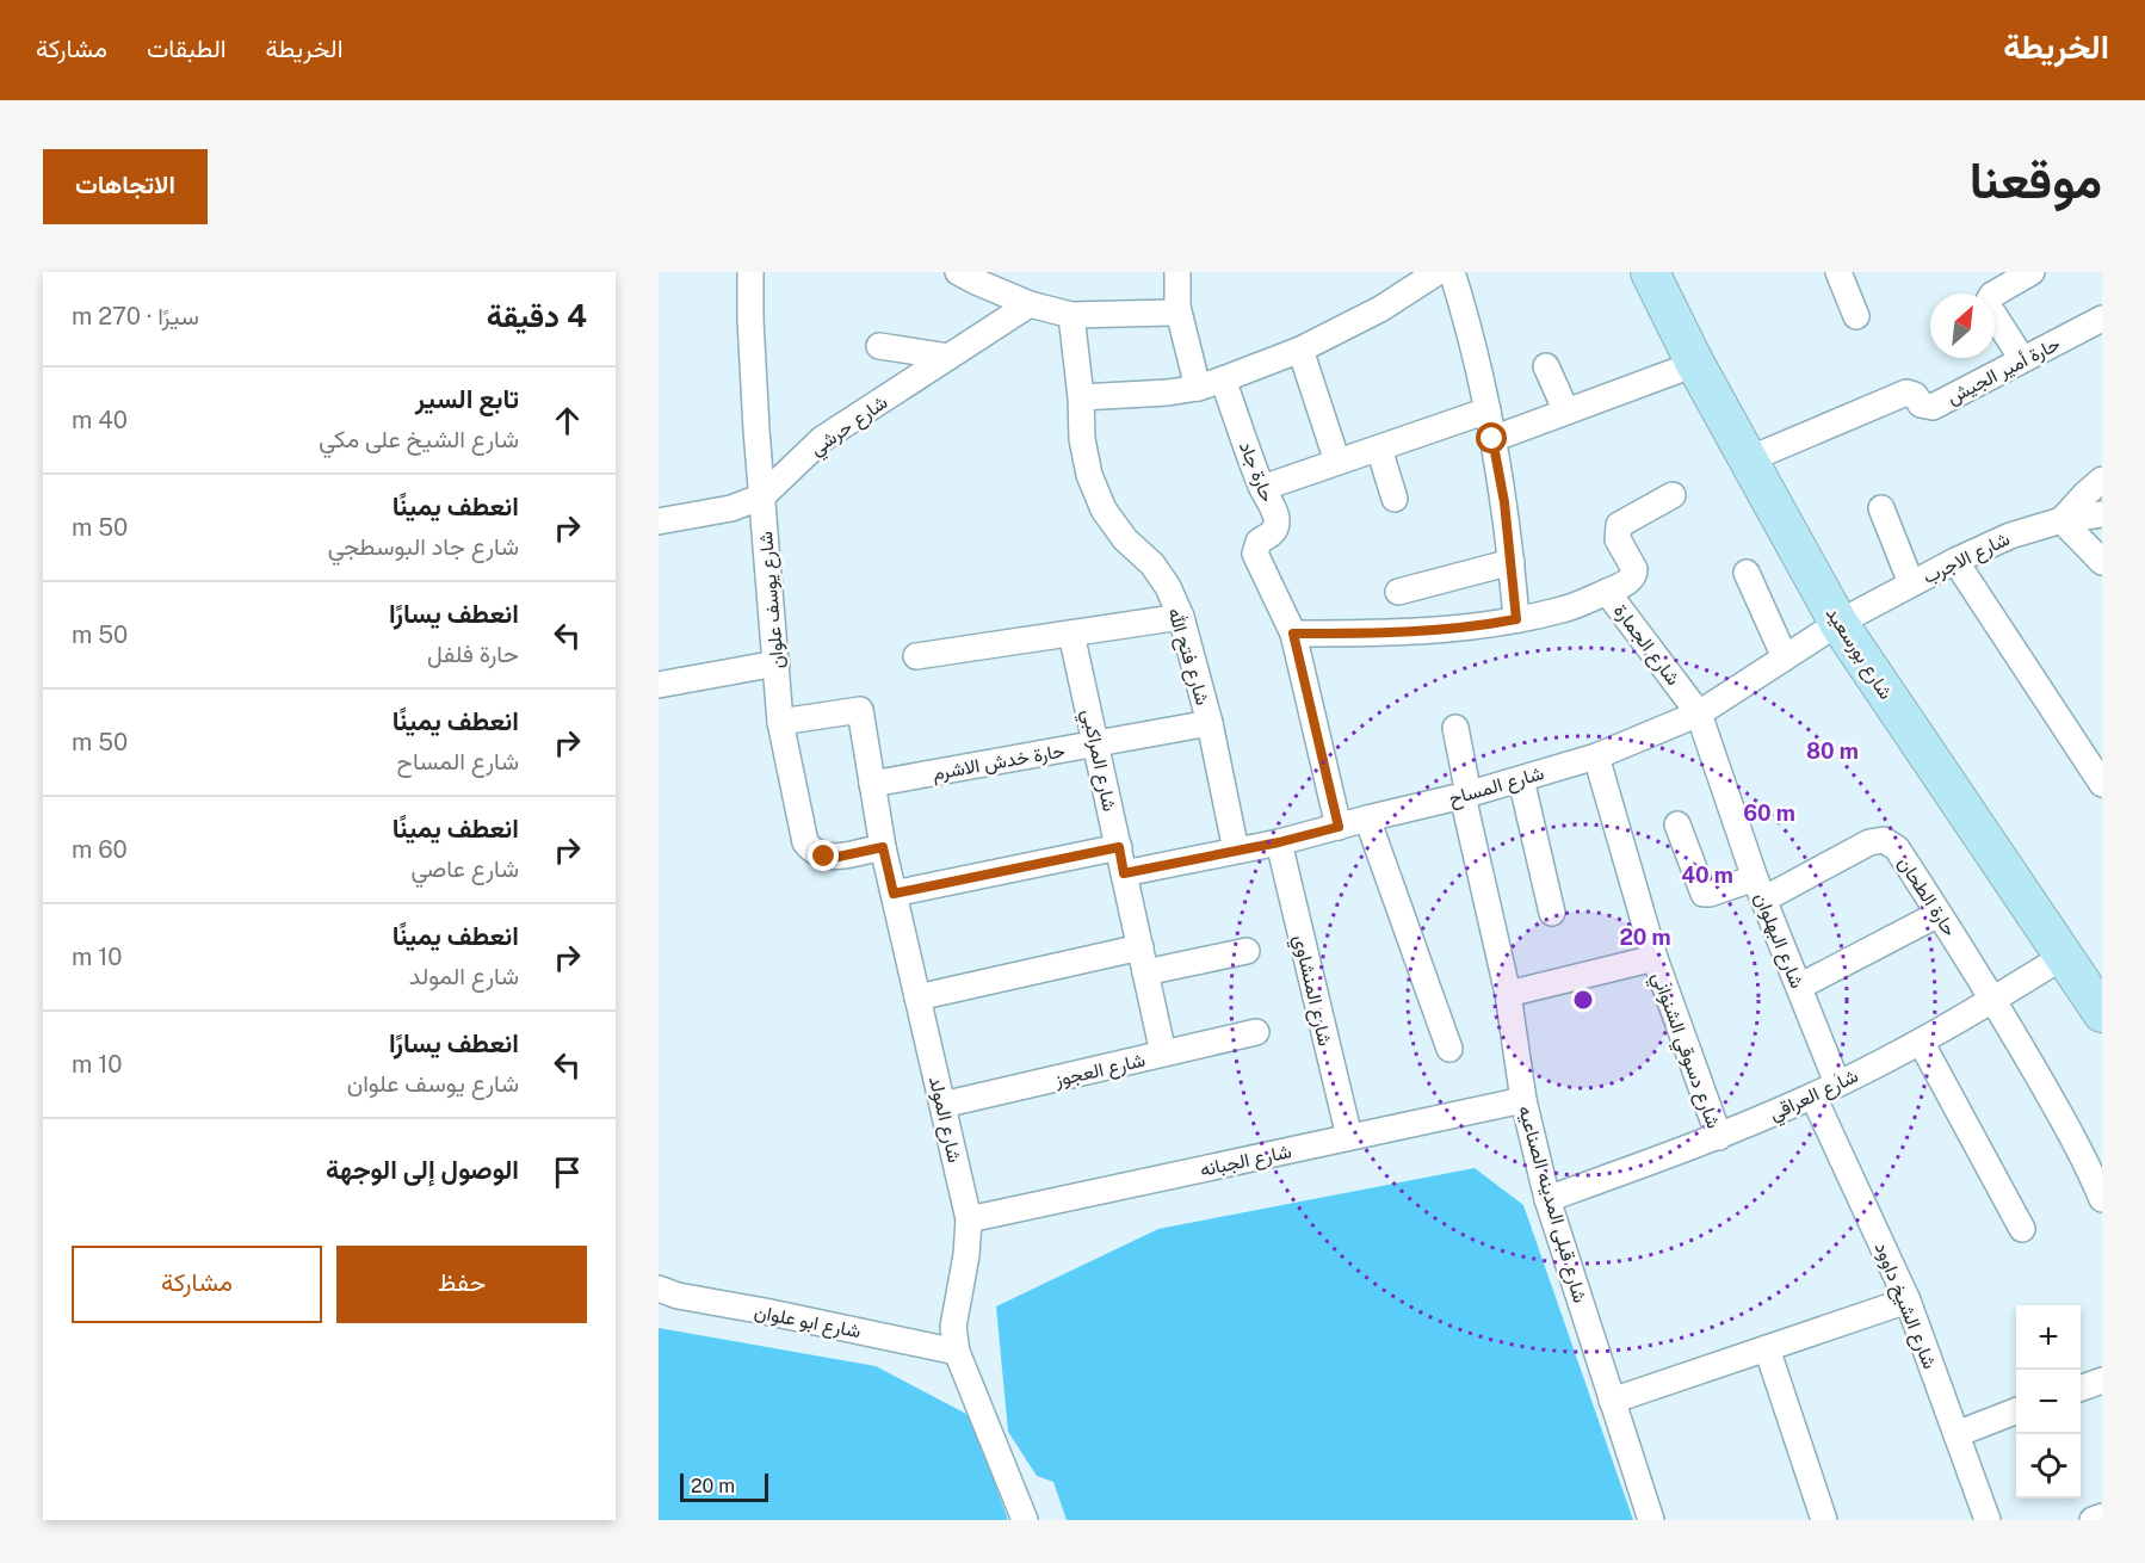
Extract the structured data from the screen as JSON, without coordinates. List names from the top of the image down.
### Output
{
  "streets": {
    "street": [
      "حارة أمير الجيش",
      "شارع حرشي",
      "حارة جاد",
      "شارع الاجرب",
      "شارع يوسف علوان",
      "شارع الجمارة",
      "شارع بورسعيد",
      "شارع فتح الله",
      "شارع المراكبي",
      "حارة خدش الاشرم",
      "شارع المساح",
      "حارة الطحان",
      "شارع البهلوان",
      "شارع المنشاوي",
      "شارع دسوقي الشنواني",
      "شارع العجوز",
      "شارع العراقي",
      "شارع المولد",
      "شارع الجبانه",
      "شارع قبلى المدينه الصناعيه",
      "شارع الشيخ داوود",
      "شارع ابو علوان"
    ]
  },
  "crossings": [
    ["حارة أمير الجيش", "شارع بورسعيد"],
    ["شارع حرشي", "شارع يوسف علوان"],
    ["شارع الاجرب", "شارع بورسعيد"],
    ["شارع الاجرب", "شارع المساح"],
    ["شارع يوسف علوان", "شارع المولد"],
    ["شارع الجمارة", "شارع المساح"],
    ["شارع الجمارة", "شارع البهلوان"],
    ["شارع بورسعيد", "شارع المساح"],
    ["شارع بورسعيد", "شارع العراقي"],
    ["شارع فتح الله", "حارة خدش الاشرم"],
    ["شارع فتح الله", "شارع المساح"],
    ["شارع المراكبي", "حارة خدش الاشرم"],
    ["شارع المراكبي", "شارع المساح"],
    ["شارع المراكبي", "شارع العجوز"],
    ["حارة خدش الاشرم", "شارع المولد"],
    ["شارع المساح", "شارع البهلوان"],
    ["شارع المساح", "شارع المنشاوي"],
    ["شارع المساح", "شارع دسوقي الشنواني"],
    ["شارع المساح", "شارع قبلى المدينه الصناعيه"],
    ["حارة الطحان", "شارع البهلوان"],
    ["حارة الطحان", "شارع العراقي"],
    ["شارع البهلوان", "شارع العراقي"],
    ["شارع المنشاوي", "شارع الجبانه"],
    ["شارع دسوقي الشنواني", "شارع العراقي"],
    ["شارع العجوز", "شارع المولد"],
    ["شارع العراقي", "شارع قبلى المدينه الصناعيه"],
    ["شارع العراقي", "شارع الشيخ داوود"],
    ["شارع المولد", "شارع الجبانه"],
    ["شارع المولد", "شارع ابو علوان"],
    ["شارع الجبانه", "شارع قبلى المدينه الصناعيه"]
  ],
  "scale_bar": "20 m",
  "north": "top right",
  "page": {
    "header": "الخريطة",
    "nav": ["الخريطة", "الطبقات", "مشاركة"],
    "title": "موقعنا",
    "buttons": [
      "الاتجاهات",
      ["حفظ", "مشاركة"]
    ],
    "heading": ["4 دقيقة", "سيرًا · 270 m"],
    "list": [
      ["تابع السير", "شارع الشيخ على مكي", "40 m"],
      ["انعطف يمينًا", "شارع جاد البوسطجي", "50 m"],
      ["انعطف يسارًا", "حارة فلفل", "50 m"],
      ["انعطف يمينًا", "شارع المساح", "50 m"],
      ["انعطف يمينًا", "شارع عاصي", "60 m"],
      ["انعطف يمينًا", "شارع المولد", "10 m"],
      ["انعطف يسارًا", "شارع يوسف علوان", "10 m"],
      "الوصول إلى الوجهة"
    ],
    "map_buttons": ["+", "−"],
    "scale": "20 m"
  },
  "rings": [
    "80 m",
    "60 m",
    "40 m",
    "20 m"
  ]
}
